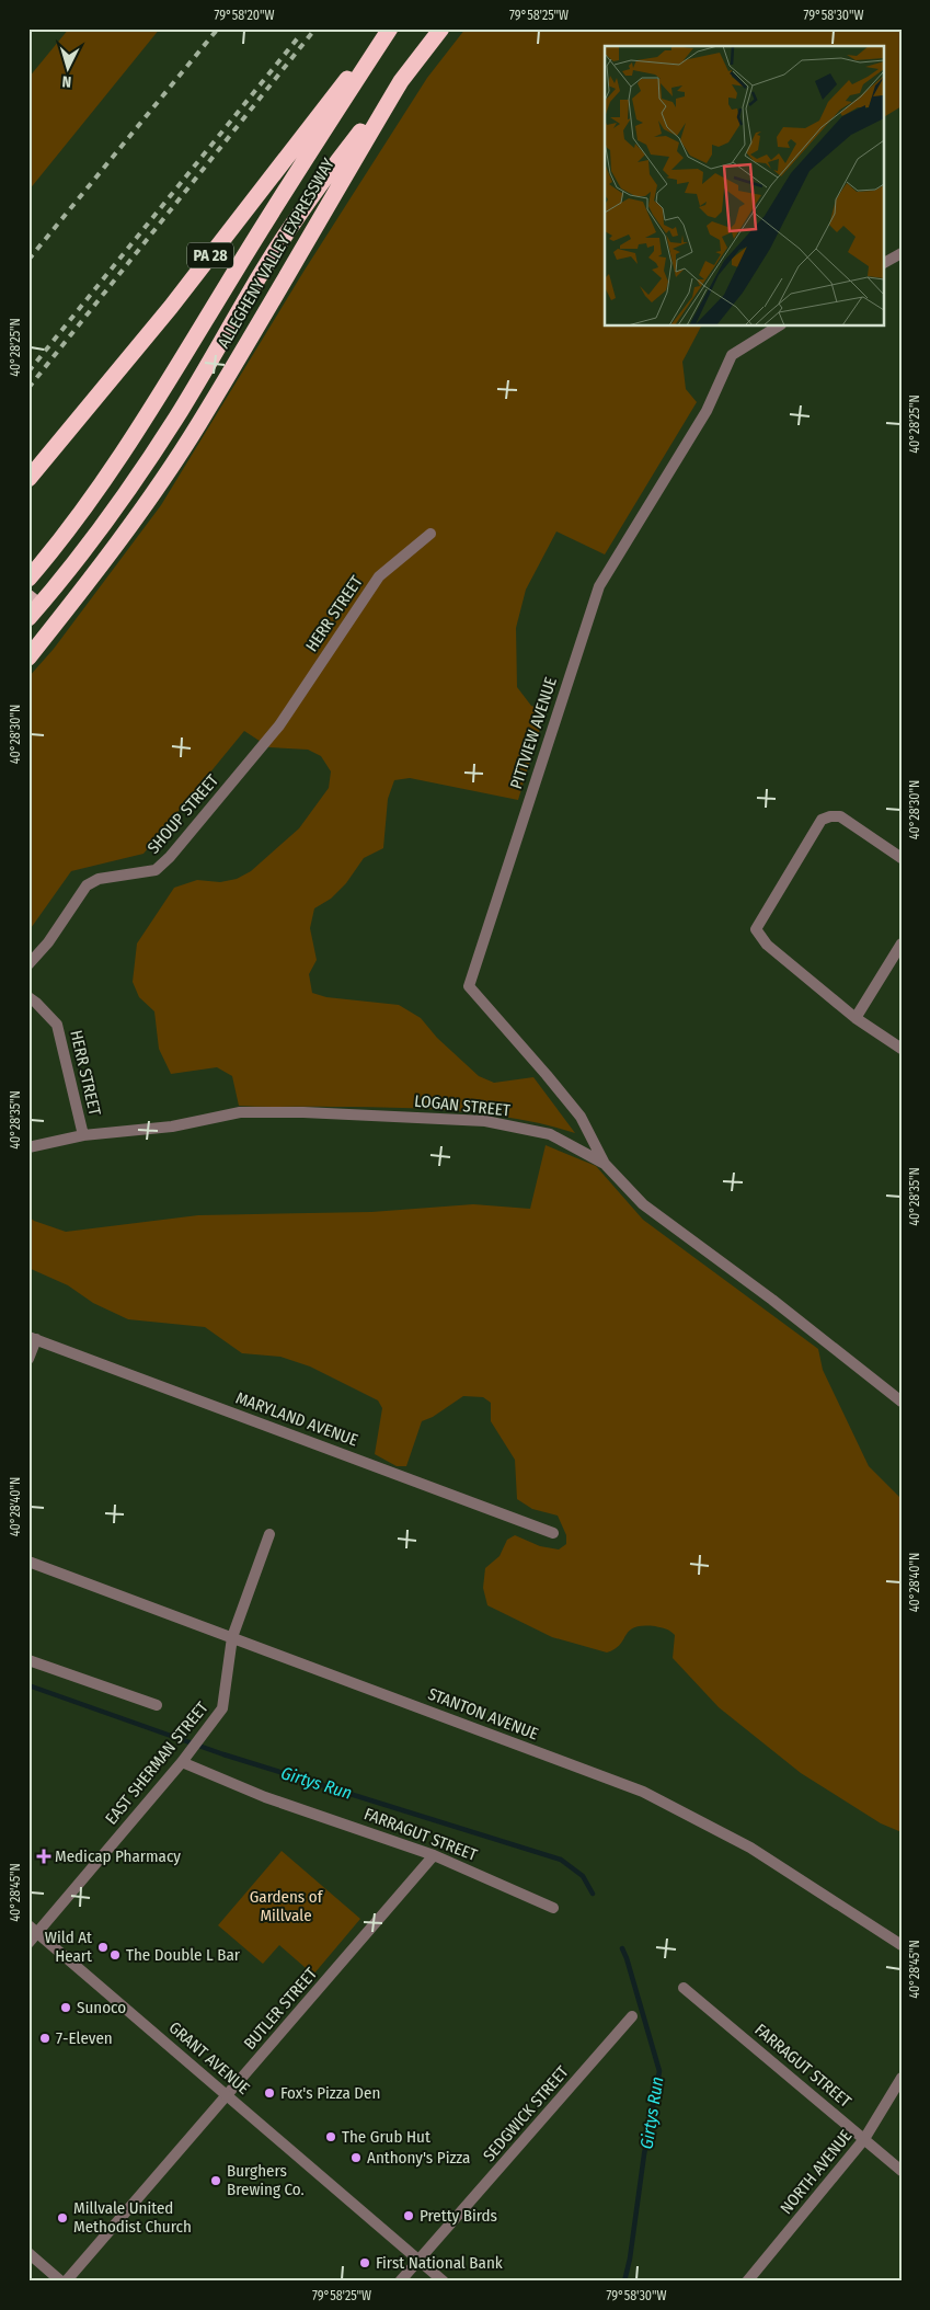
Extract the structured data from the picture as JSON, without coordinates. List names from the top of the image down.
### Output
{
  "streets": {
    "highway": ["ALLEGHENY VALLEY EXPRESSWAY", "PA 28"],
    "street": [
      "HERR STREET",
      "PITTVIEW AVENUE",
      "SHOUP STREET",
      "LOGAN STREET",
      "MARYLAND AVENUE",
      "STANTON AVENUE",
      "EAST SHERMAN STREET",
      "FARRAGUT STREET",
      "BUTLER STREET",
      "GRANT AVENUE",
      "SEDGWICK STREET",
      "NORTH AVENUE"
    ]
  },
  "crossings": [
    ["HERR STREET", "SHOUP STREET"],
    ["HERR STREET", "LOGAN STREET"],
    ["PITTVIEW AVENUE", "LOGAN STREET"],
    ["STANTON AVENUE", "EAST SHERMAN STREET"],
    ["EAST SHERMAN STREET", "FARRAGUT STREET"],
    ["EAST SHERMAN STREET", "GRANT AVENUE"],
    ["FARRAGUT STREET", "BUTLER STREET"],
    ["FARRAGUT STREET", "NORTH AVENUE"],
    ["BUTLER STREET", "GRANT AVENUE"],
    ["GRANT AVENUE", "SEDGWICK STREET"]
  ],
  "water": ["Girtys Run"],
  "parks": ["Gardens of Millvale"],
  "places": {
    "health": ["Medicap Pharmacy"],
    "other": [
      "Wild At Heart",
      "The Double L Bar",
      "Sunoco",
      "7-Eleven",
      "Fox's Pizza Den",
      "The Grub Hut",
      "Anthony's Pizza",
      "Burghers Brewing Co.",
      "Pretty Birds",
      "Millvale United Methodist Church",
      "First National Bank"
    ]
  },
  "north": "bottom",
  "coordinates": [
    "79°58'20\"W",
    "79°58'25\"W",
    "79°58'30\"W",
    "40°28'25\"N",
    "40°28'30\"N",
    "40°28'35\"N",
    "40°28'40\"N",
    "40°28'45\"N"
  ]
}
